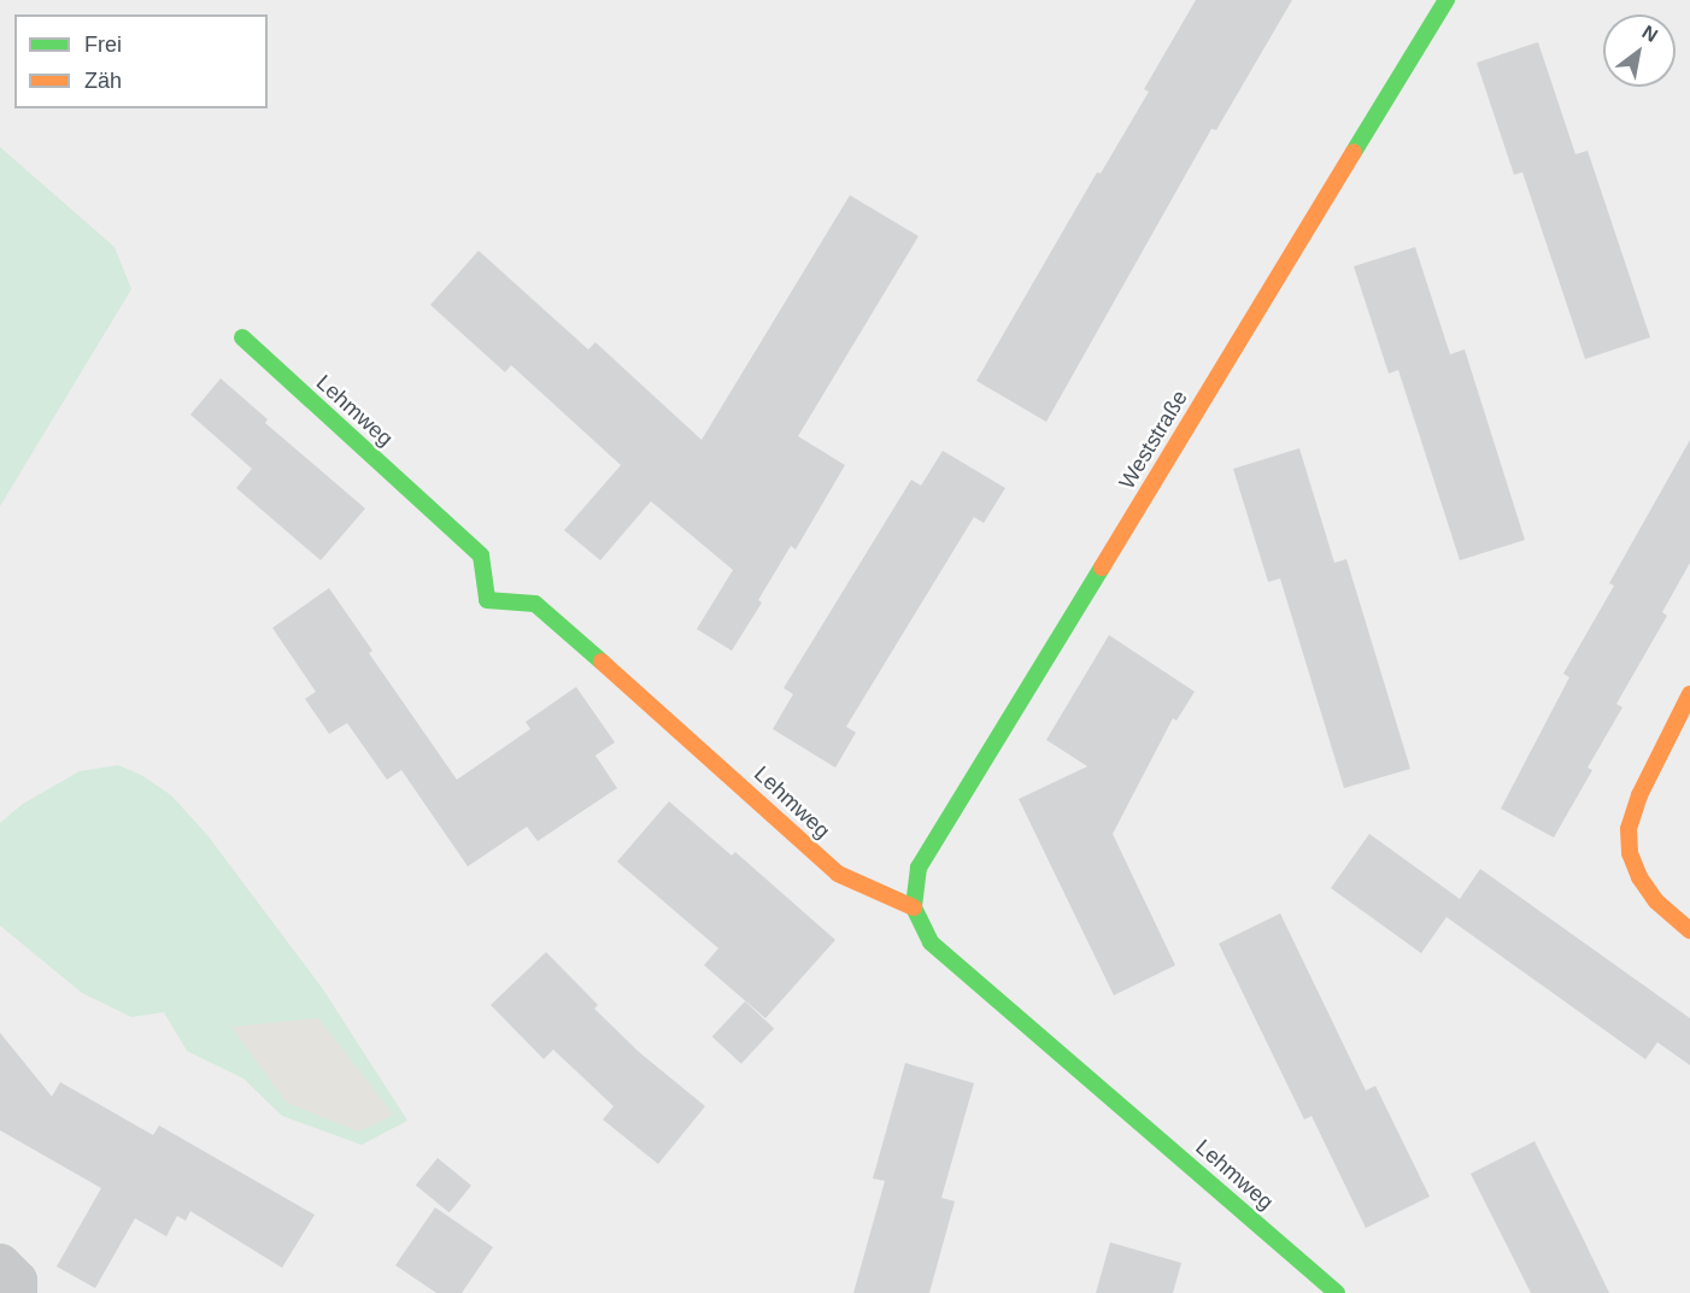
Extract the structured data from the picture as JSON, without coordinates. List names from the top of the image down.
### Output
{
  "streets": {
    "street": ["Lehmweg", "Weststraße"]
  },
  "crossings": [
    ["Lehmweg", "Weststraße"]
  ],
  "legend": ["Frei", "Zäh"],
  "north": "top right"
}
